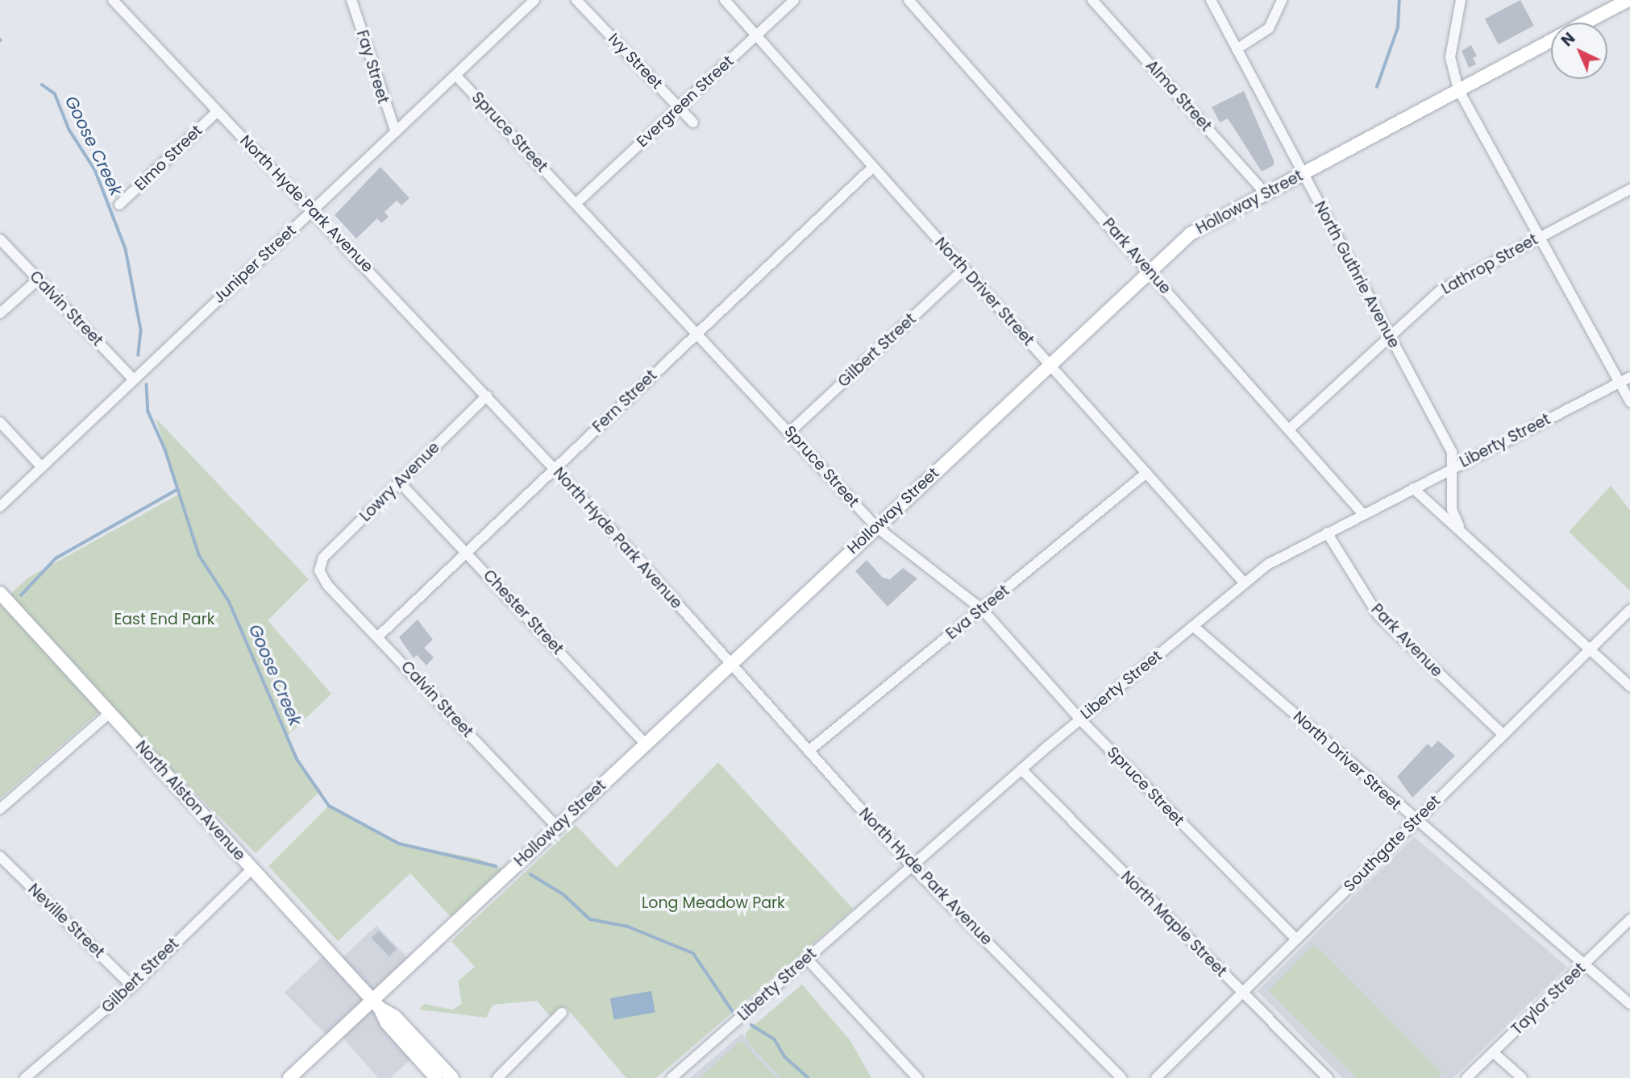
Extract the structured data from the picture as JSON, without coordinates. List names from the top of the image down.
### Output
{
  "streets": {
    "main road": ["Holloway Street", "North Alston Avenue"],
    "street": [
      "Ivy Street",
      "Fay Street",
      "Alma Street",
      "Evergreen Street",
      "Spruce Street",
      "Elmo Street",
      "North Hyde Park Avenue",
      "Park Avenue",
      "Juniper Street",
      "Lathrop Street",
      "North Guthrie Avenue",
      "North Driver Street",
      "Calvin Street",
      "Gilbert Street",
      "Fern Street",
      "Liberty Street",
      "Lowry Avenue",
      "Chester Street",
      "Eva Street",
      "Southgate Street",
      "Neville Street",
      "North Maple Street",
      "Taylor Street"
    ]
  },
  "crossings": [
    ["Ivy Street", "Evergreen Street"],
    ["Fay Street", "Juniper Street"],
    ["Alma Street", "Holloway Street"],
    ["Evergreen Street", "Spruce Street"],
    ["Evergreen Street", "North Driver Street"],
    ["Spruce Street", "Holloway Street"],
    ["Spruce Street", "Juniper Street"],
    ["Spruce Street", "Gilbert Street"],
    ["Spruce Street", "Fern Street"],
    ["Spruce Street", "Liberty Street"],
    ["Spruce Street", "Eva Street"],
    ["Spruce Street", "Southgate Street"],
    ["Elmo Street", "North Hyde Park Avenue"],
    ["Holloway Street", "North Hyde Park Avenue"],
    ["Holloway Street", "Park Avenue"],
    ["Holloway Street", "North Guthrie Avenue"],
    ["Holloway Street", "North Driver Street"],
    ["Holloway Street", "Calvin Street"],
    ["Holloway Street", "Chester Street"],
    ["Holloway Street", "North Alston Avenue"],
    ["North Hyde Park Avenue", "Juniper Street"],
    ["North Hyde Park Avenue", "Fern Street"],
    ["North Hyde Park Avenue", "Liberty Street"],
    ["North Hyde Park Avenue", "Lowry Avenue"],
    ["North Hyde Park Avenue", "Eva Street"],
    ["Park Avenue", "Lathrop Street"],
    ["Park Avenue", "Liberty Street"],
    ["Park Avenue", "Southgate Street"],
    ["Juniper Street", "Calvin Street"],
    ["Lathrop Street", "North Guthrie Avenue"],
    ["North Guthrie Avenue", "Liberty Street"],
    ["North Driver Street", "Gilbert Street"],
    ["North Driver Street", "Fern Street"],
    ["North Driver Street", "Liberty Street"],
    ["North Driver Street", "Eva Street"],
    ["North Driver Street", "Southgate Street"],
    ["North Driver Street", "Taylor Street"],
    ["Calvin Street", "Fern Street"],
    ["Calvin Street", "Lowry Avenue"],
    ["Gilbert Street", "North Alston Avenue"],
    ["Gilbert Street", "Neville Street"],
    ["Fern Street", "Chester Street"],
    ["Liberty Street", "North Maple Street"],
    ["Lowry Avenue", "Chester Street"],
    ["Southgate Street", "North Maple Street"]
  ],
  "water": ["Goose Creek"],
  "parks": ["East End Park", "Long Meadow Park"],
  "north": "top left"
}
